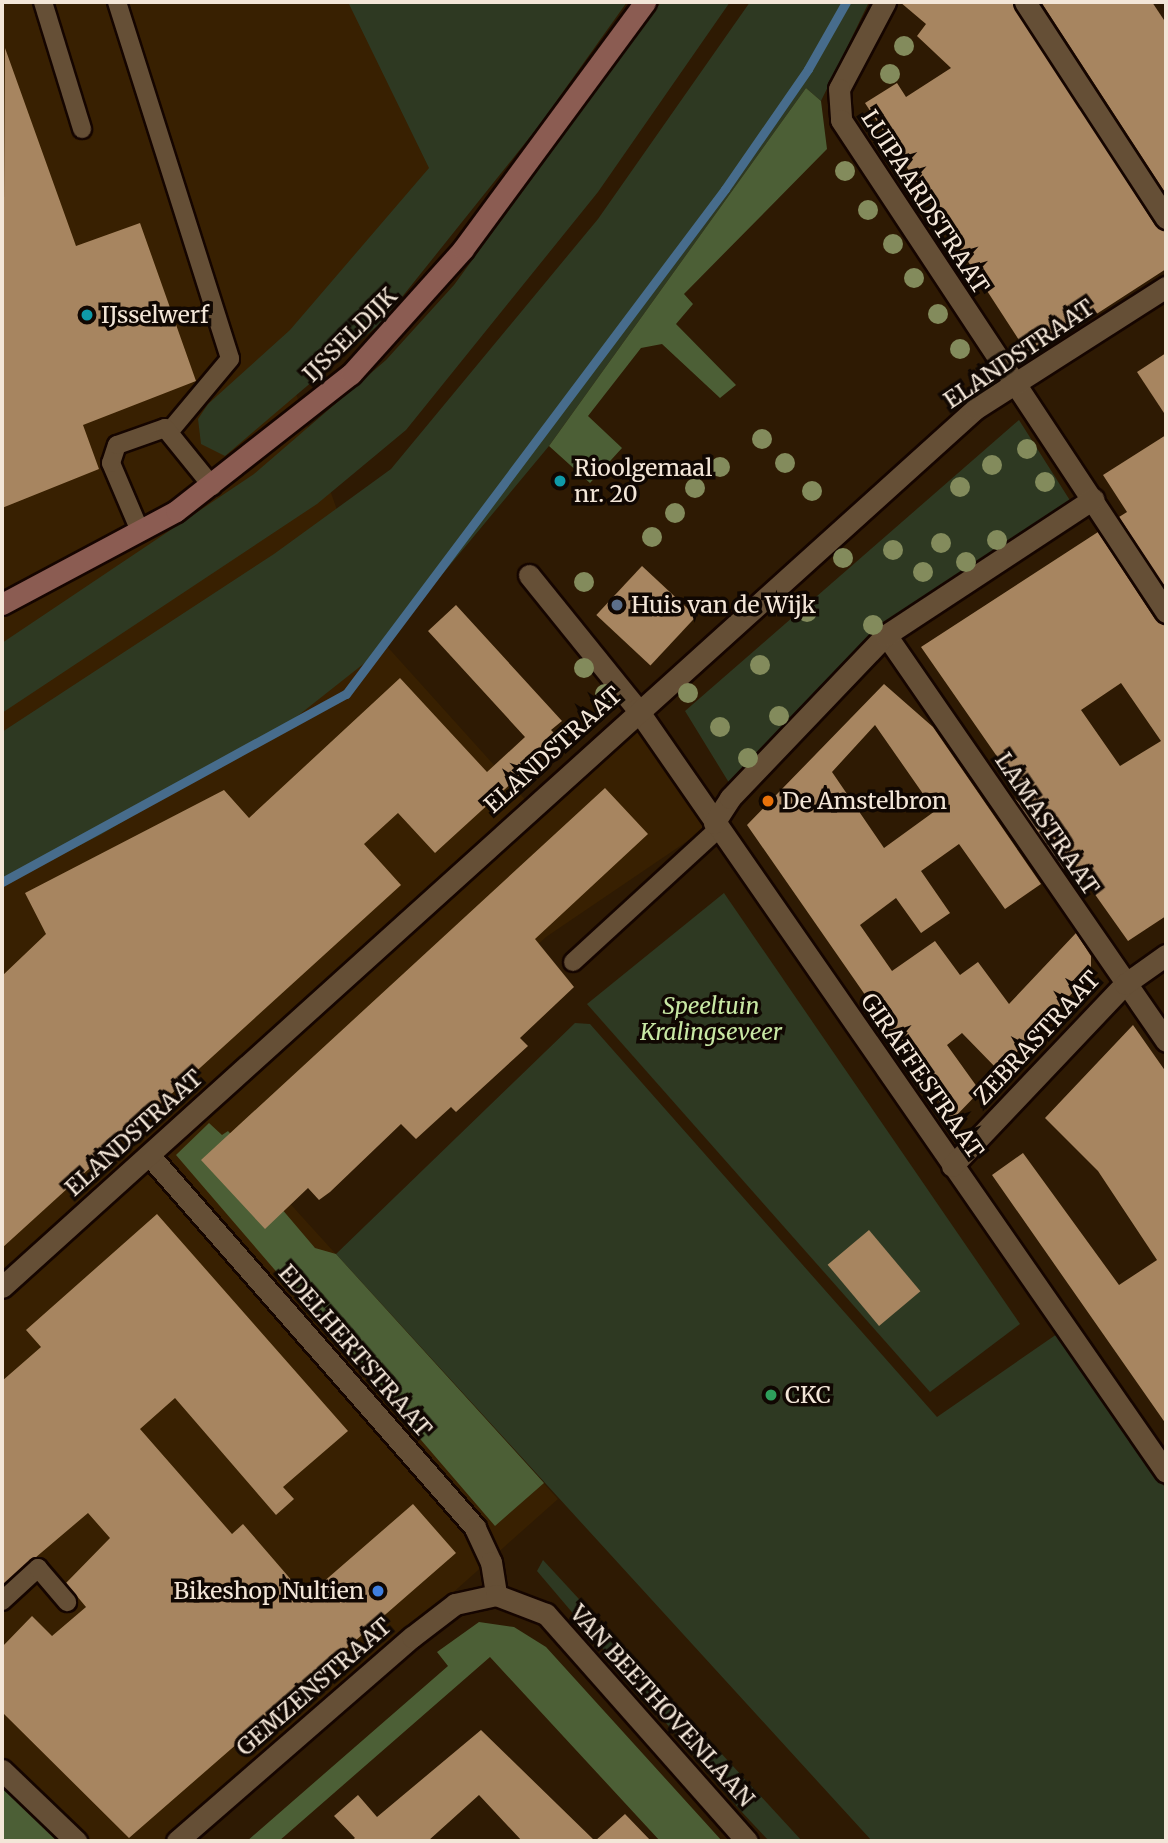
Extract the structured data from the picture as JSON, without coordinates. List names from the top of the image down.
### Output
{
  "streets": {
    "street": [
      "LUIPAARDSTRAAT",
      "IJSSELDIJK",
      "ELANDSTRAAT",
      "LAMASTRAAT",
      "ZEBRASTRAAT",
      "GIRAFFESTRAAT",
      "EDELHERTSTRAAT",
      "GEMZENSTRAAT",
      "VAN BEETHOVENLAAN"
    ]
  },
  "crossings": [
    ["LUIPAARDSTRAAT", "ELANDSTRAAT"],
    ["ELANDSTRAAT", "GIRAFFESTRAAT"],
    ["ELANDSTRAAT", "EDELHERTSTRAAT"],
    ["LAMASTRAAT", "ZEBRASTRAAT"],
    ["ZEBRASTRAAT", "GIRAFFESTRAAT"],
    ["EDELHERTSTRAAT", "GEMZENSTRAAT"],
    ["EDELHERTSTRAAT", "VAN BEETHOVENLAAN"],
    ["GEMZENSTRAAT", "VAN BEETHOVENLAAN"]
  ],
  "parks": ["Speeltuin Kralingseveer"],
  "places": [
    "IJsselwerf",
    "Rioolgemaal nr. 20",
    "Huis van de Wijk",
    "De Amstelbron",
    "CKC",
    "Bikeshop Nultien"
  ]
}
